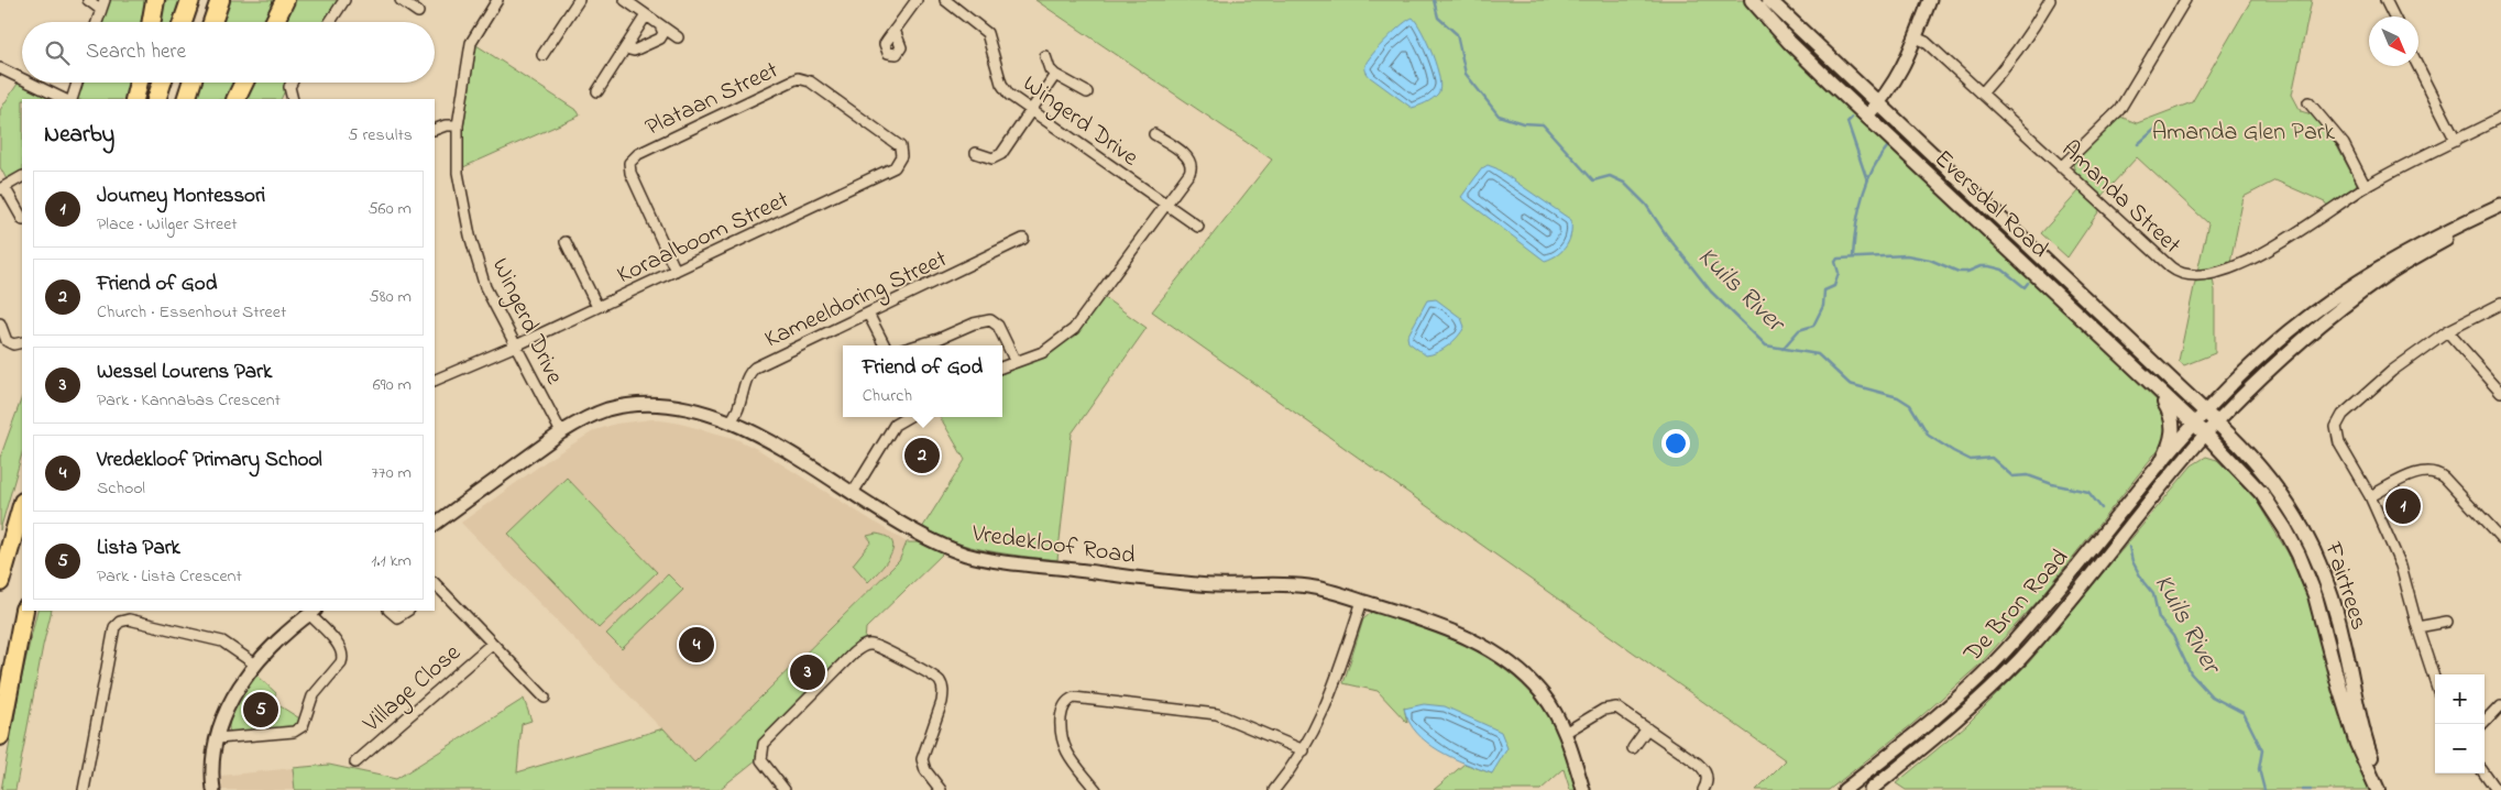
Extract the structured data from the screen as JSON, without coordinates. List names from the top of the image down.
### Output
{
  "streets": {
    "main road": ["Eversdal Road", "Fairtrees"],
    "street": [
      "Plataan Street",
      "Wingerd Drive",
      "Amanda Street",
      "Koraalboom Street",
      "Kameeldoring Street",
      "Vredekloof Road",
      "De Bron Road",
      "Village Close"
    ]
  },
  "crossings": [
    ["Plataan Street", "Koraalboom Street"],
    ["Wingerd Drive", "Koraalboom Street"],
    ["Wingerd Drive", "Vredekloof Road"],
    ["Eversdal Road", "Fairtrees"],
    ["Eversdal Road", "De Bron Road"],
    ["Kameeldoring Street", "Vredekloof Road"],
    ["Fairtrees", "De Bron Road"]
  ],
  "water": ["Kuils River"],
  "parks": ["Amanda Glen Park"],
  "north": "bottom right",
  "page": {
    "search": "Search here",
    "heading": ["Nearby", "5 results"],
    "list": [
      {
        "mark": "1",
        "name": "Journey Montessori",
        "note": "Place · Wilger Street",
        "value": "560 m"
      },
      {
        "mark": "2",
        "name": "Friend of God",
        "note": "Church · Essenhout Street",
        "value": "580 m"
      },
      {
        "mark": "3",
        "name": "Wessel Lourens Park",
        "note": "Park · Kannabas Crescent",
        "value": "690 m"
      },
      {
        "mark": "4",
        "name": "Vredekloof Primary School",
        "note": "School",
        "value": "770 m"
      },
      {
        "mark": "5",
        "name": "Lista Park",
        "note": "Park · Lista Crescent",
        "value": "1.1 km"
      }
    ],
    "popup": ["Friend of God", "Church"],
    "pins": [
      "2",
      "1",
      "4",
      "3",
      "5"
    ],
    "map_buttons": ["+", "−"]
  }
}
